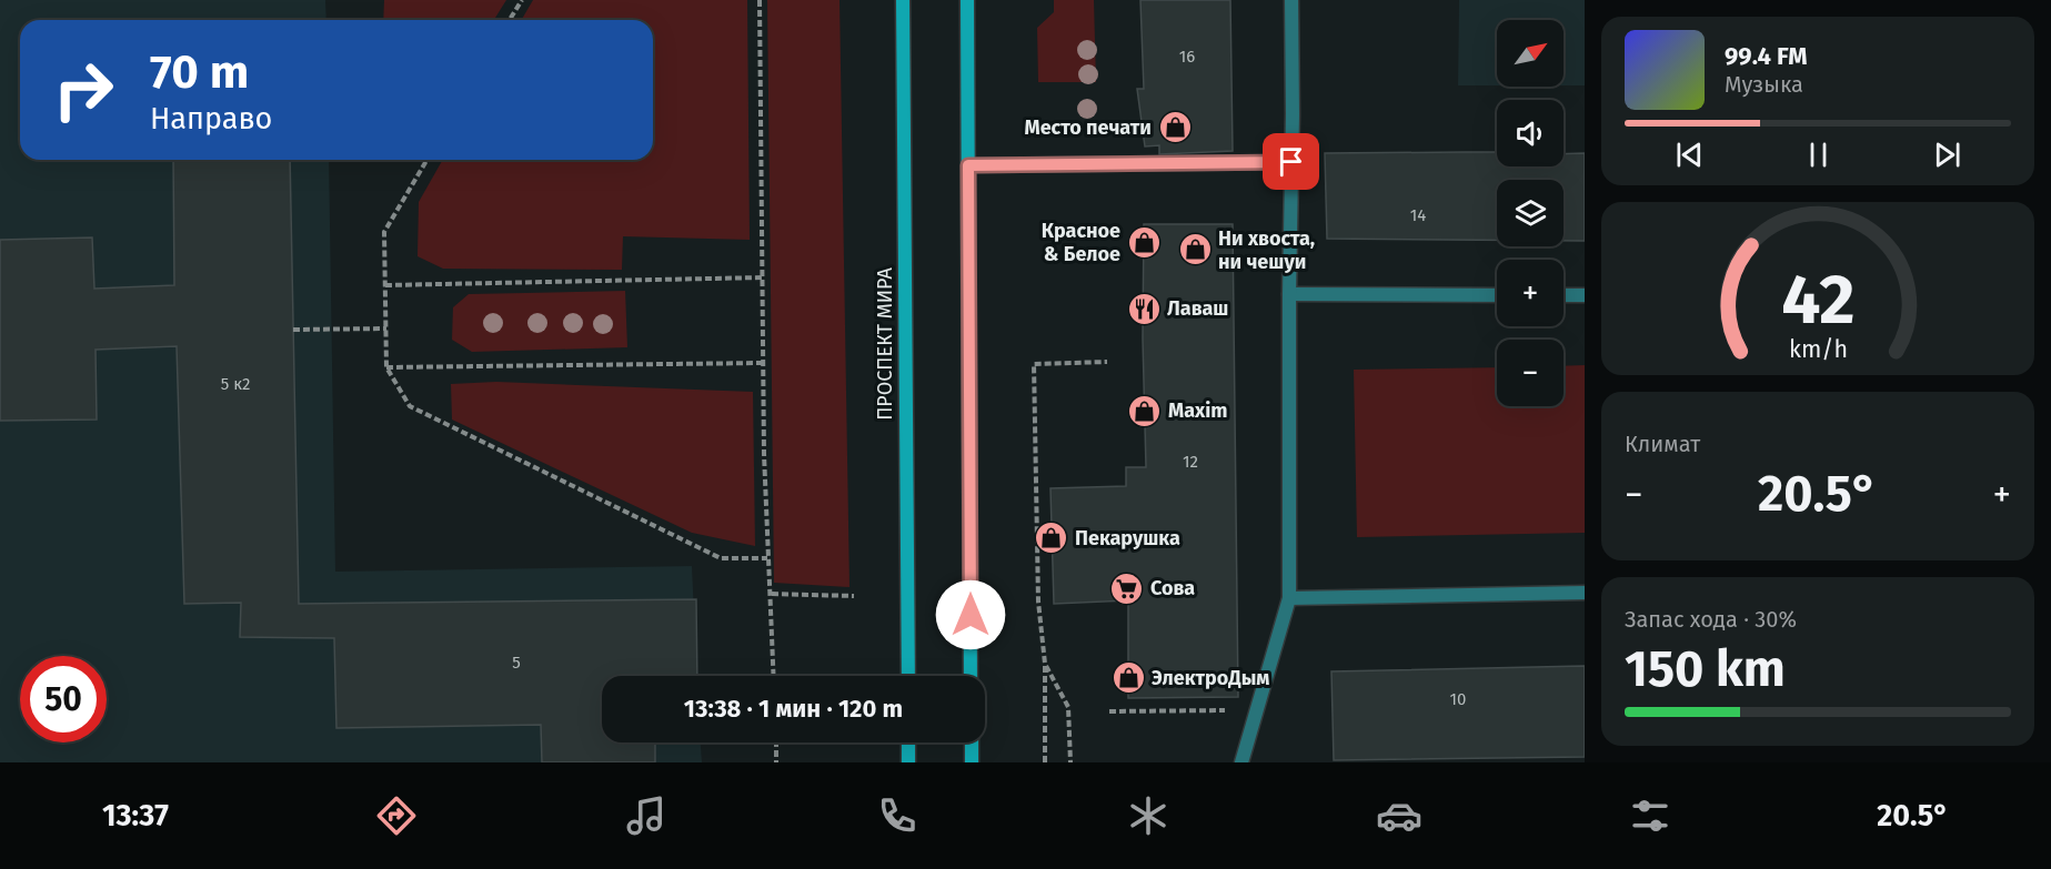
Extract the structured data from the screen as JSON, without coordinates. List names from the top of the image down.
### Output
{
  "streets": {
    "main road": ["ПРОСПЕКТ МИРА"]
  },
  "places": {
    "shop": [
      "Место печати",
      "Красное & Белое",
      "Ни хвоста, ни чешуи",
      "Maxim",
      "Пекарушка",
      "ЭлектроДым"
    ],
    "restaurant": ["Лаваш"],
    "supermarket": ["Сова"]
  },
  "house_numbers": [
    "16",
    "14",
    "5 к2",
    "12",
    "5",
    "10"
  ],
  "north": "top right",
  "page": {
    "map_buttons": ["+", "−"],
    "turn": ["70 m", "Направо"],
    "song": ["99.4 FM", "Музыка"],
    "tile": [
      "Климат",
      ["Запас хода · 30%", "150 km"]
    ],
    "heat": ["−", "20.5°", "+"],
    "limit": "50",
    "trip": "13:38 · 1 мин · 120 m",
    "tabs": ["13:37", "20.5°"],
    "gauge": ["42", "km/h"]
  }
}
